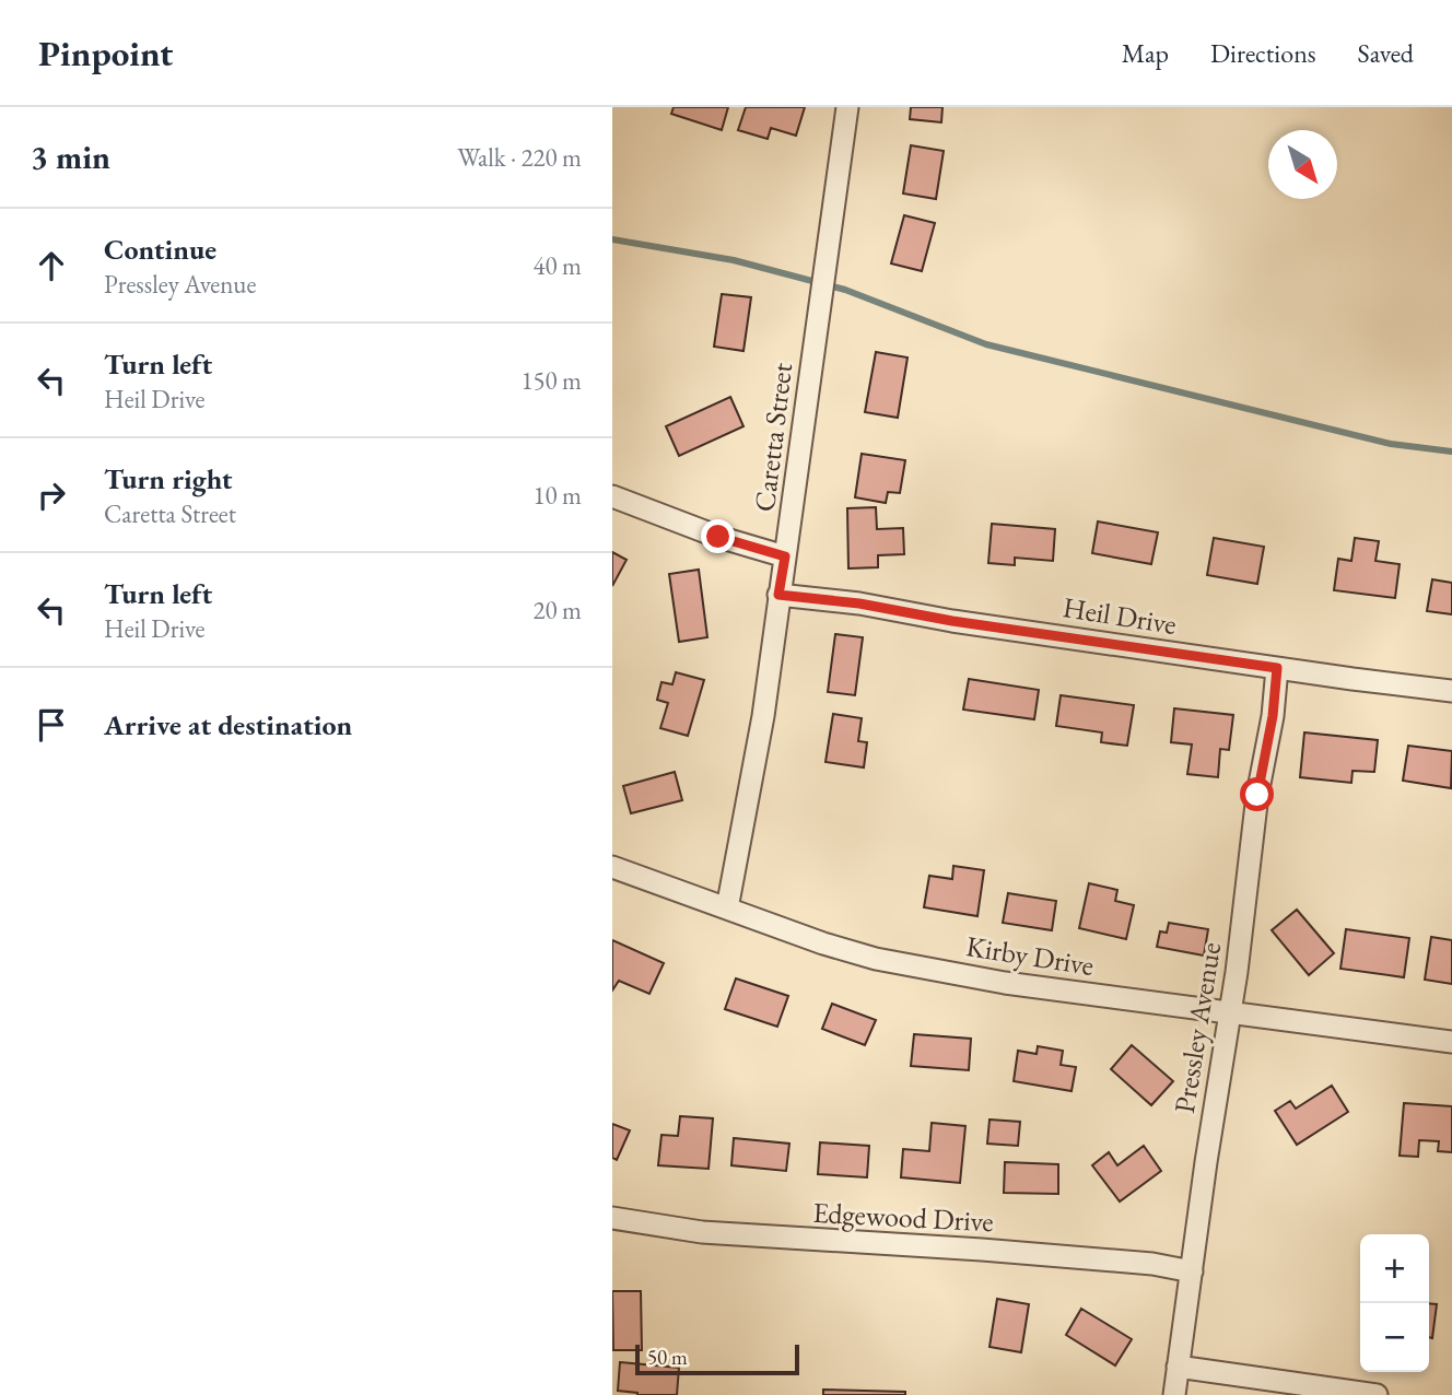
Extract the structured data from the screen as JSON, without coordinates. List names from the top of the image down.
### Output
{
  "streets": {
    "street": [
      "Caretta Street",
      "Heil Drive",
      "Kirby Drive",
      "Pressley Avenue",
      "Edgewood Drive"
    ]
  },
  "crossings": [
    ["Caretta Street", "Heil Drive"],
    ["Caretta Street", "Kirby Drive"],
    ["Heil Drive", "Pressley Avenue"],
    ["Kirby Drive", "Pressley Avenue"],
    ["Pressley Avenue", "Edgewood Drive"]
  ],
  "scale_bar": "50 m",
  "north": "bottom right",
  "page": {
    "header": "Pinpoint",
    "nav": ["Map", "Directions", "Saved"],
    "heading": ["3 min", "Walk · 220 m"],
    "list": [
      ["Continue", "Pressley Avenue", "40 m"],
      ["Turn left", "Heil Drive", "150 m"],
      ["Turn right", "Caretta Street", "10 m"],
      ["Turn left", "Heil Drive", "20 m"],
      "Arrive at destination"
    ],
    "map_buttons": ["+", "−"],
    "scale": "50 m"
  }
}
